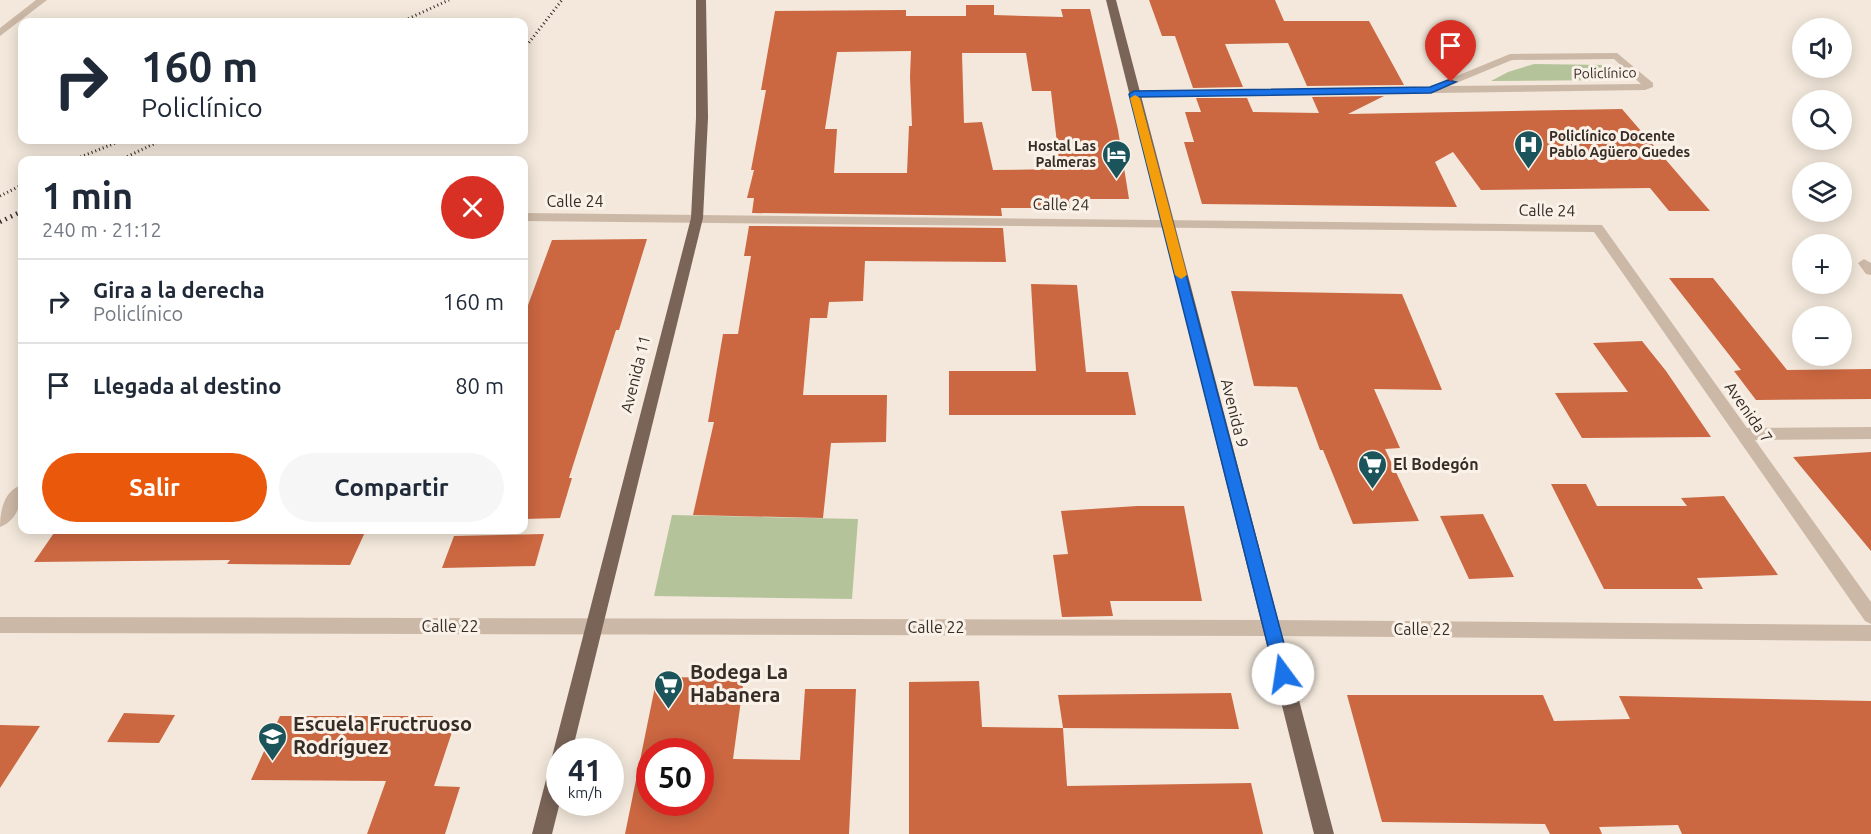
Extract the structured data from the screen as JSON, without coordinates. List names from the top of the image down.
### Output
{
  "streets": {
    "main road": ["Avenida 11", "Avenida 9"],
    "street": [
      "Policlínico",
      "Calle 24",
      "Avenida 7",
      "Calle 22"
    ]
  },
  "crossings": [
    ["Policlínico", "Avenida 9"],
    ["Calle 24", "Avenida 11"],
    ["Calle 24", "Avenida 7"],
    ["Calle 24", "Avenida 9"],
    ["Avenida 11", "Calle 22"],
    ["Avenida 9", "Calle 22"]
  ],
  "places": {
    "hospital": ["Policlínico Docente Pablo Agüero Guedes"],
    "hotel": ["Hostal Las Palmeras"],
    "supermarket": ["El Bodegón", "Bodega La Habanera"],
    "school or university": ["Escuela Fructruoso Rodríguez"]
  },
  "page": {
    "map_buttons": ["+", "−"],
    "turn": ["160 m", "Policlínico"],
    "heading": ["1 min", "240 m · 21:12"],
    "list": [
      {
        "name": "Gira a la derecha",
        "note": "Policlínico",
        "value": "160 m"
      },
      {
        "name": "Llegada al destino",
        "value": "80 m"
      }
    ],
    "buttons": ["Salir", "Compartir"],
    "speed": "41 km/h",
    "limit": "50"
  }
}
